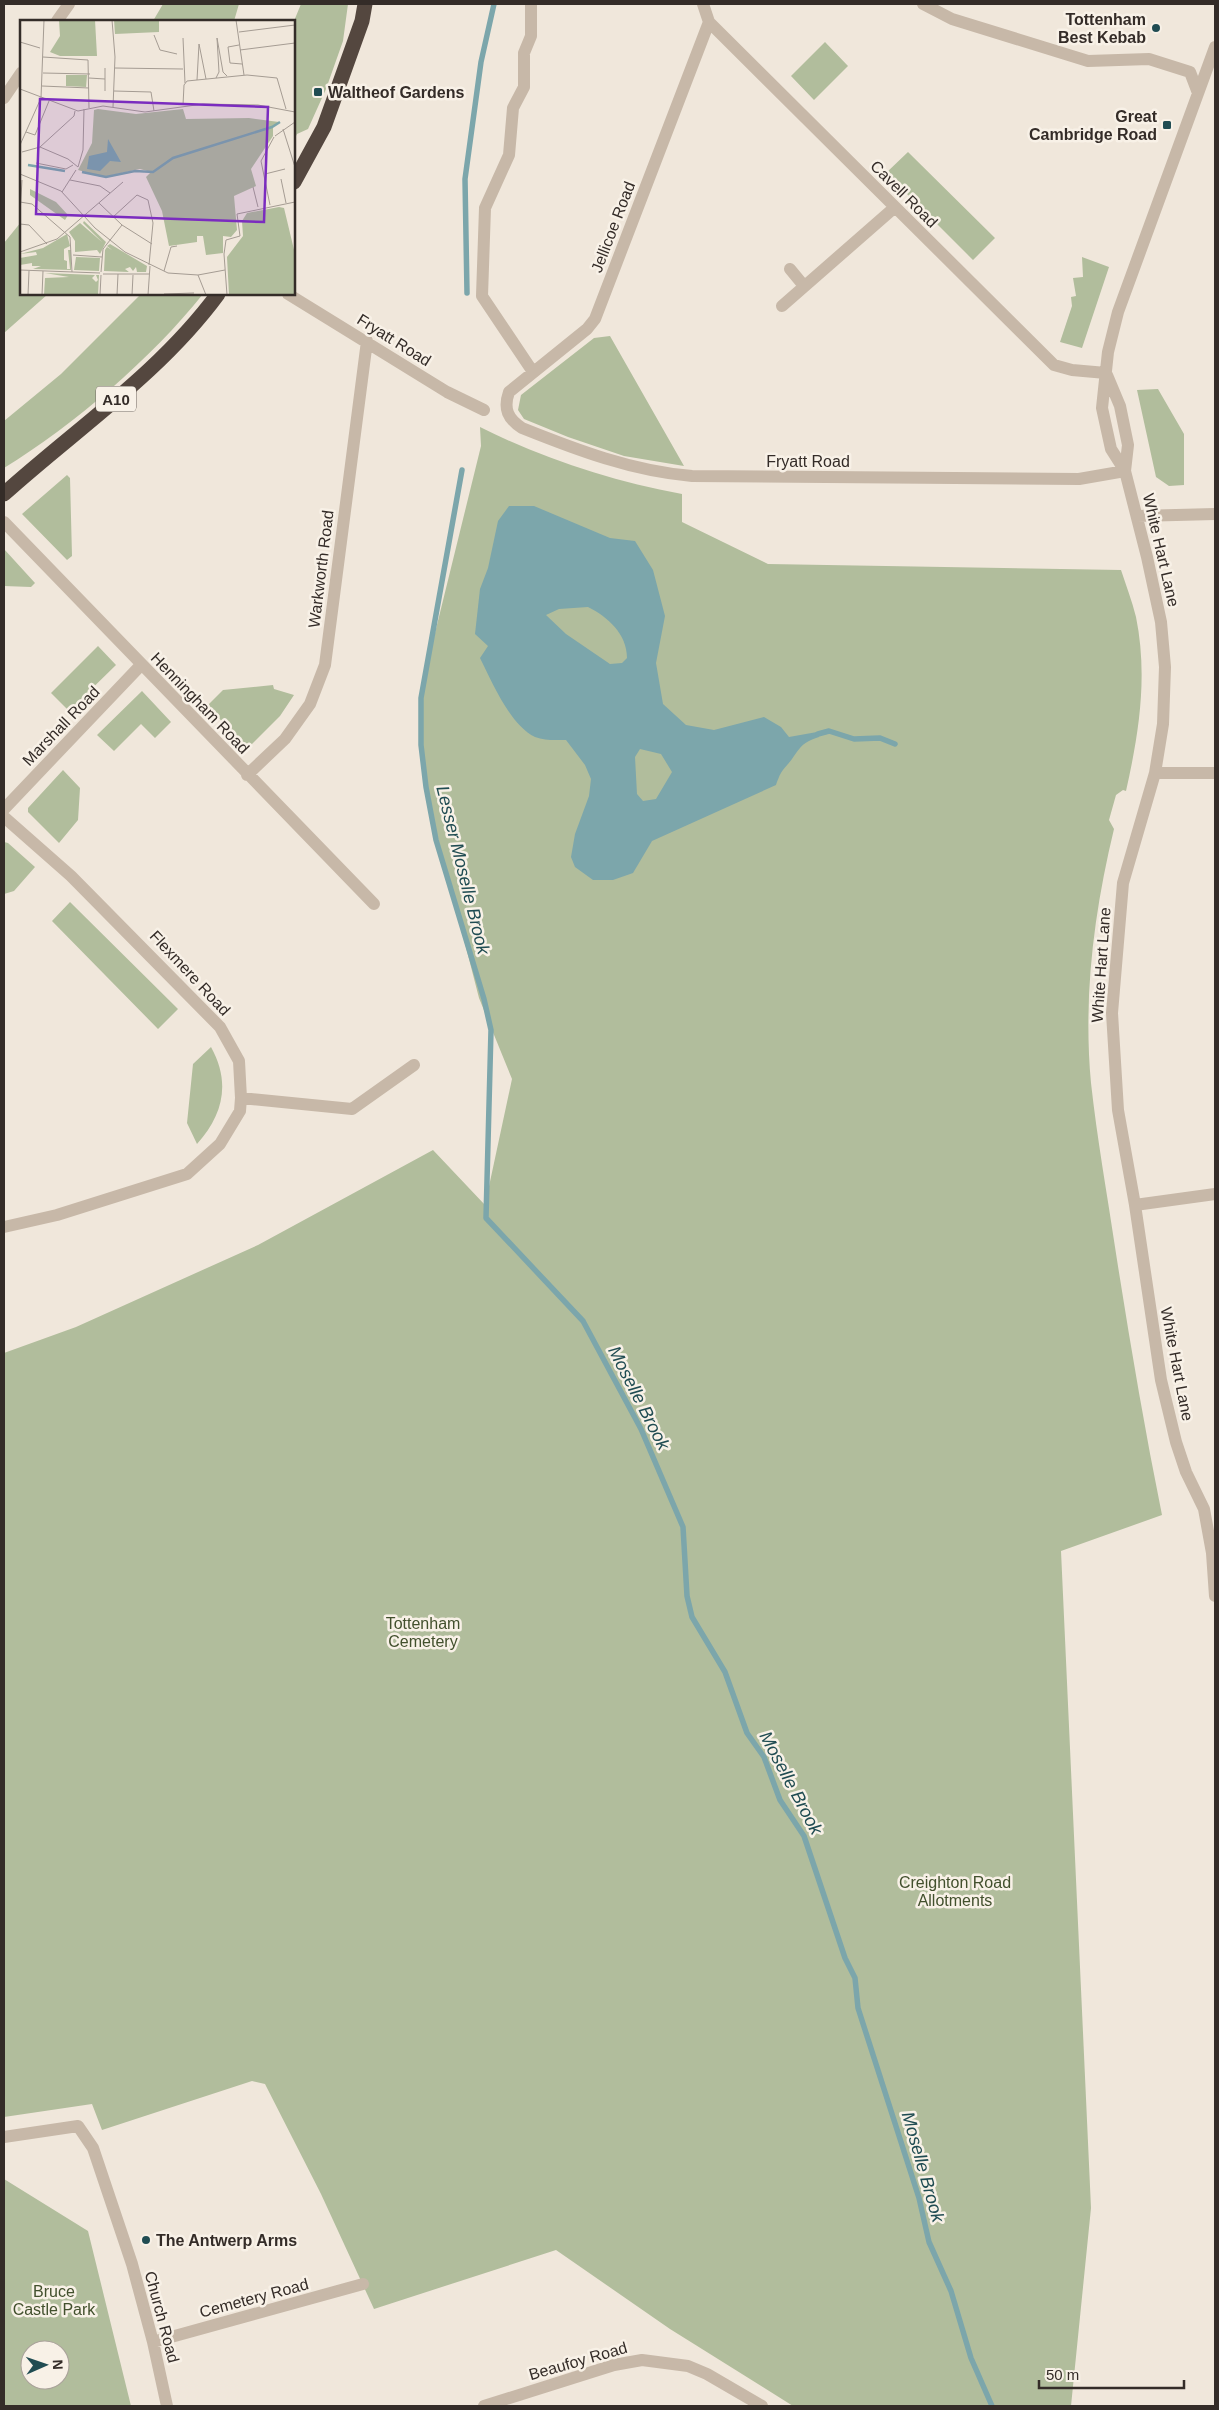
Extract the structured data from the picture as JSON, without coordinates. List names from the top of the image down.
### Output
{
  "streets": {
    "highway": ["A10"],
    "street": [
      "Cavell Road",
      "Jellicoe Road",
      "Fryatt Road",
      "White Hart Lane",
      "Warkworth Road",
      "Henningham Road",
      "Marshall Road",
      "Flexmere Road",
      "Cemetery Road",
      "Church Road",
      "Beaufoy Road"
    ]
  },
  "crossings": [
    ["Cavell Road", "Jellicoe Road"],
    ["Cavell Road", "White Hart Lane"],
    ["Jellicoe Road", "Fryatt Road"],
    ["Fryatt Road", "White Hart Lane"],
    ["Fryatt Road", "Warkworth Road"],
    ["Warkworth Road", "Henningham Road"],
    ["Henningham Road", "Marshall Road"],
    ["Cemetery Road", "Church Road"]
  ],
  "water": ["Lesser Moselle Brook", "Moselle Brook"],
  "parks": ["Tottenham Cemetery", "Creighton Road Allotments", "Bruce Castle Park"],
  "places": {
    "other": ["Tottenham Best Kebab", "The Antwerp Arms"],
    "transit": ["Waltheof Gardens", "Great Cambridge Road"]
  },
  "scale_bar": "50 m",
  "north": "right"
}
